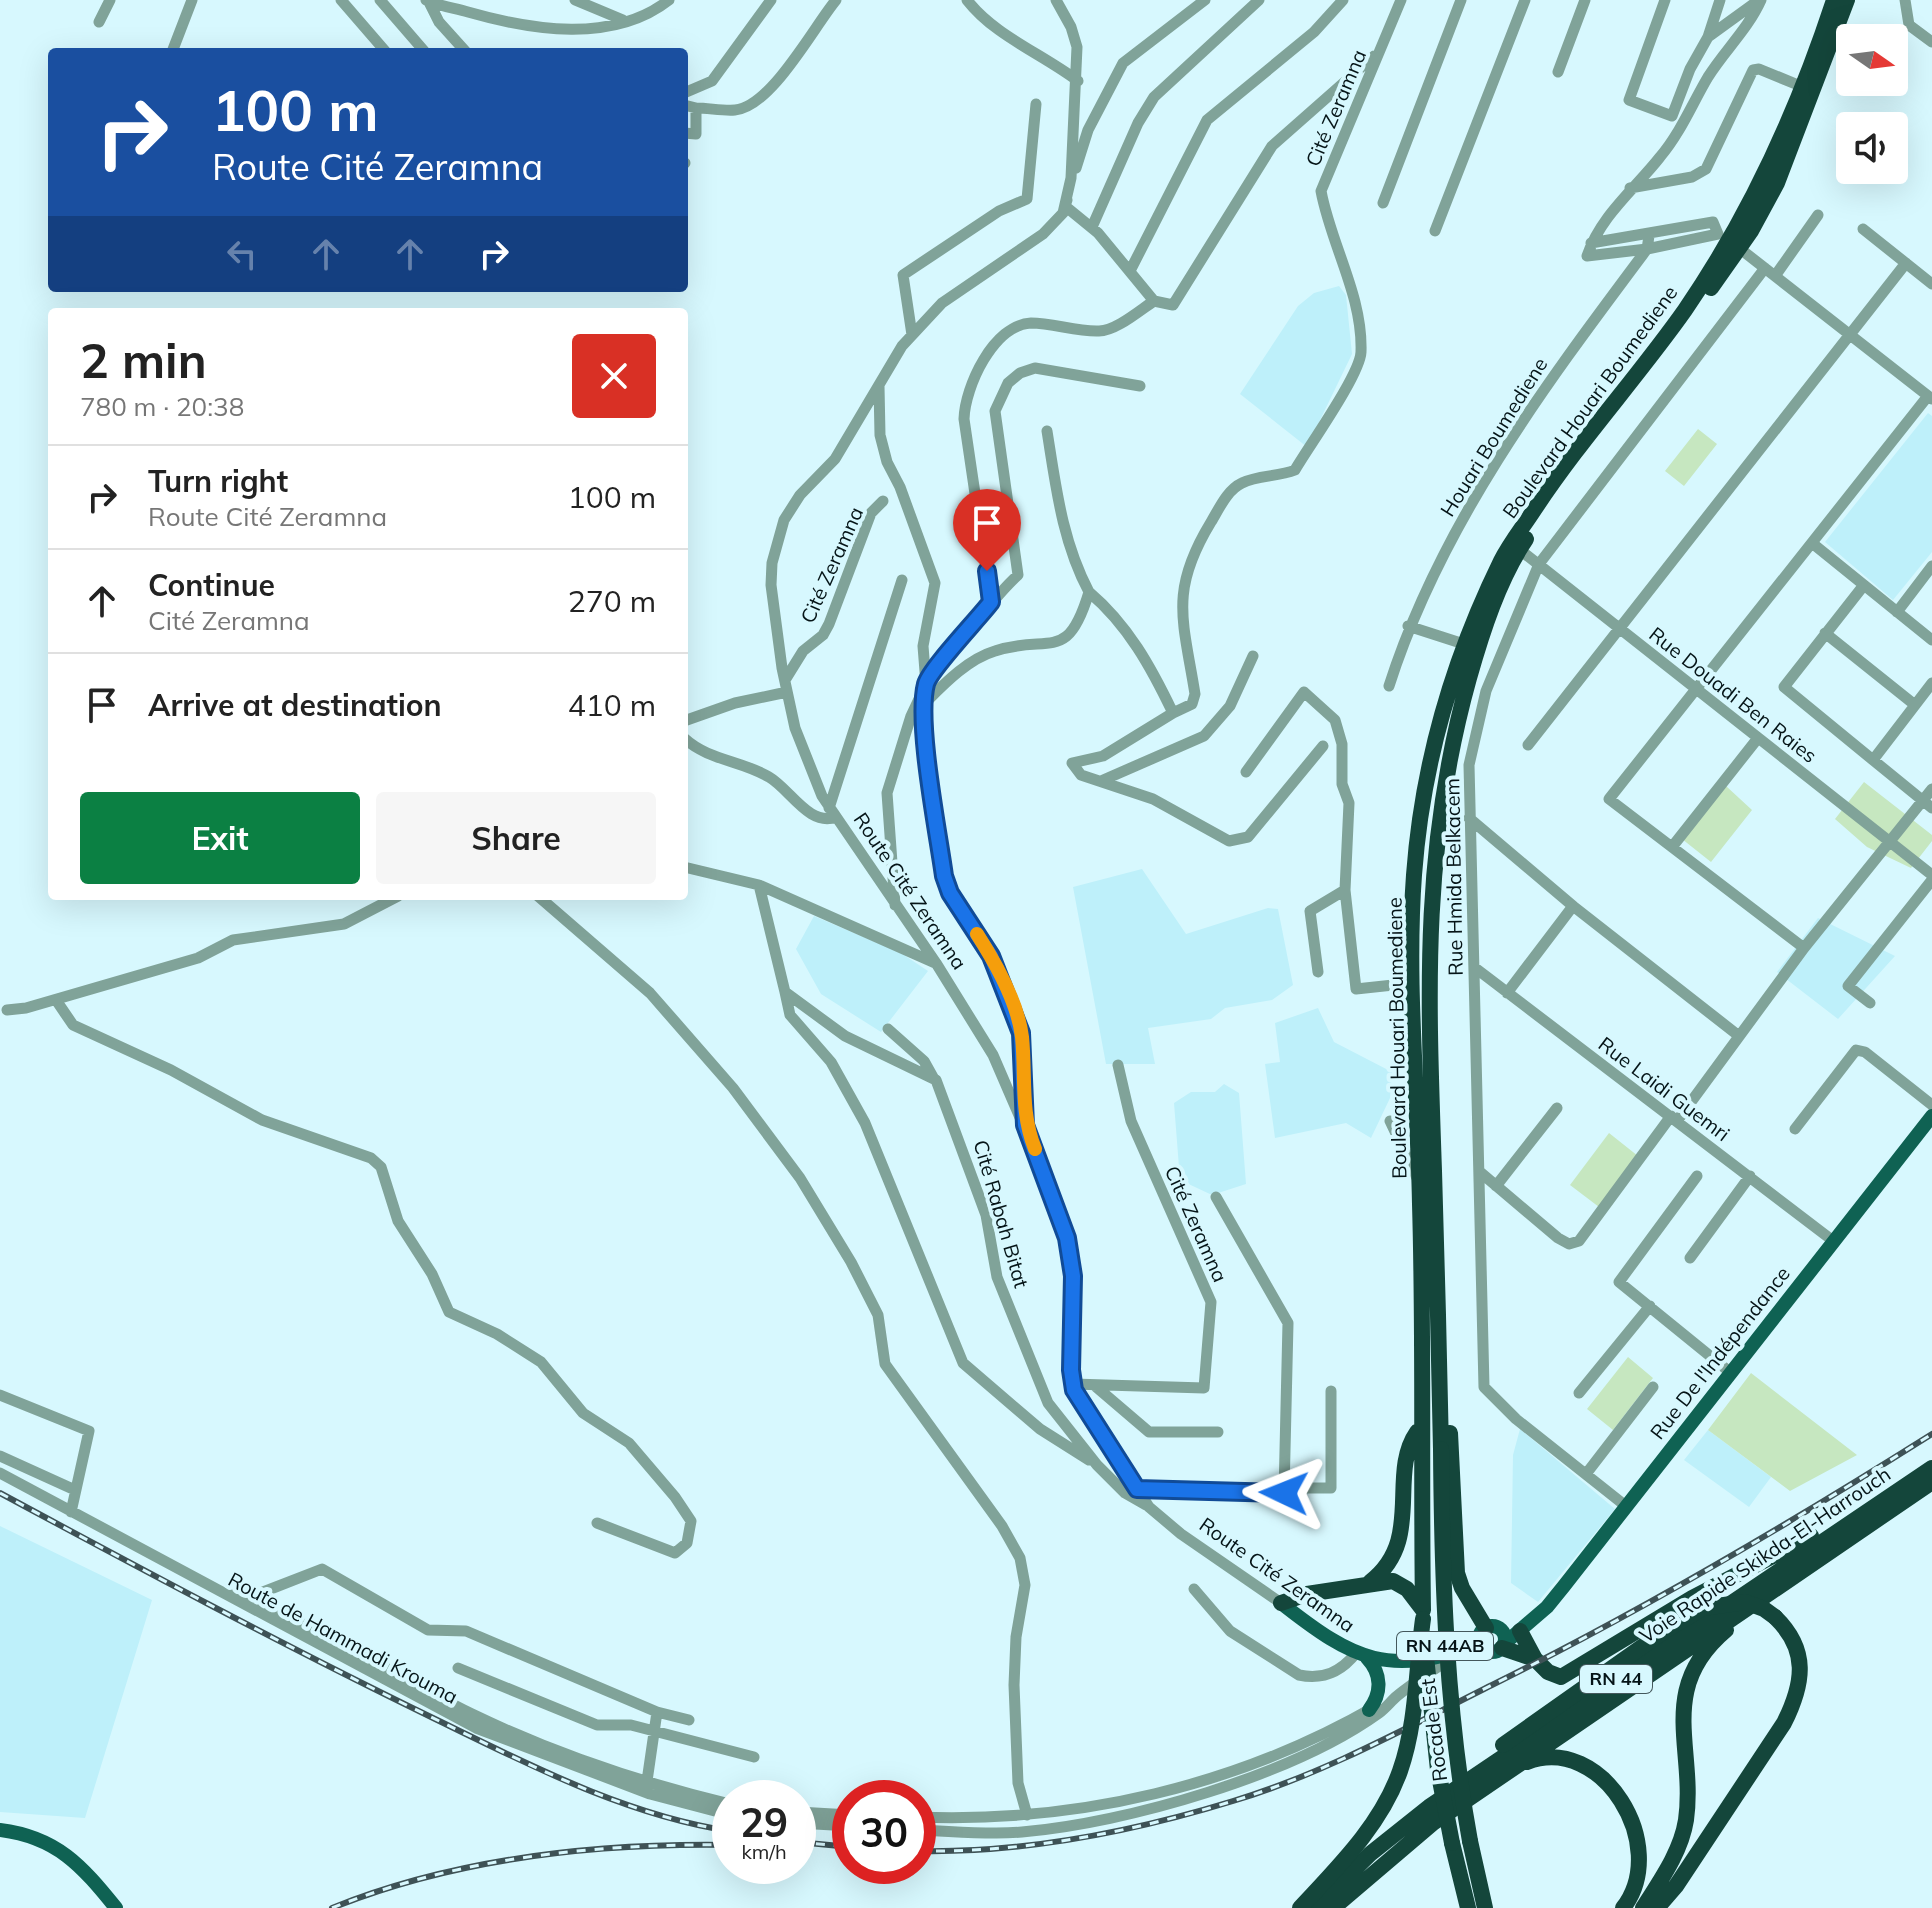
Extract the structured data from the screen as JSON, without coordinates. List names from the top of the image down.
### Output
{
  "streets": {
    "highway": [
      "Boulevard Houari Boumediene",
      "Voie Rapide Skikda-El-Harrouch",
      "RN 44AB",
      "RN 44",
      "Rocade Est"
    ],
    "main road": ["Route Cité Zeramna", "Rue De l'Indépendance"],
    "street": [
      "Cité Zeramna",
      "Houari Boumediene",
      "Rue Douadi Ben Raies",
      "Rue Hmida Belkacem",
      "Rue Laidi Guemri",
      "Cité Rabah Bitat",
      "Route de Hammadi Krouma"
    ]
  },
  "crossings": [
    ["Cité Zeramna", "Route Cité Zeramna"],
    ["Boulevard Houari Boumediene", "Rue Douadi Ben Raies"],
    ["Boulevard Houari Boumediene", "Rocade Est"],
    ["Rue Douadi Ben Raies", "Rue Hmida Belkacem"],
    ["Rue Hmida Belkacem", "Rue Laidi Guemri"],
    ["Rue Hmida Belkacem", "Rue De l'Indépendance"],
    ["Route Cité Zeramna", "Cité Rabah Bitat"],
    ["Route Cité Zeramna", "Rue De l'Indépendance"],
    ["Rue Laidi Guemri", "Rue De l'Indépendance"]
  ],
  "north": "right",
  "page": {
    "turn": ["100 m", "Route Cité Zeramna"],
    "heading": ["2 min", "780 m · 20:38"],
    "list": [
      {
        "name": "Turn right",
        "note": "Route Cité Zeramna",
        "value": "100 m"
      },
      {
        "name": "Continue",
        "note": "Cité Zeramna",
        "value": "270 m"
      },
      {
        "name": "Arrive at destination",
        "value": "410 m"
      }
    ],
    "buttons": ["Exit", "Share"],
    "speed": "29 km/h",
    "limit": "30"
  }
}
